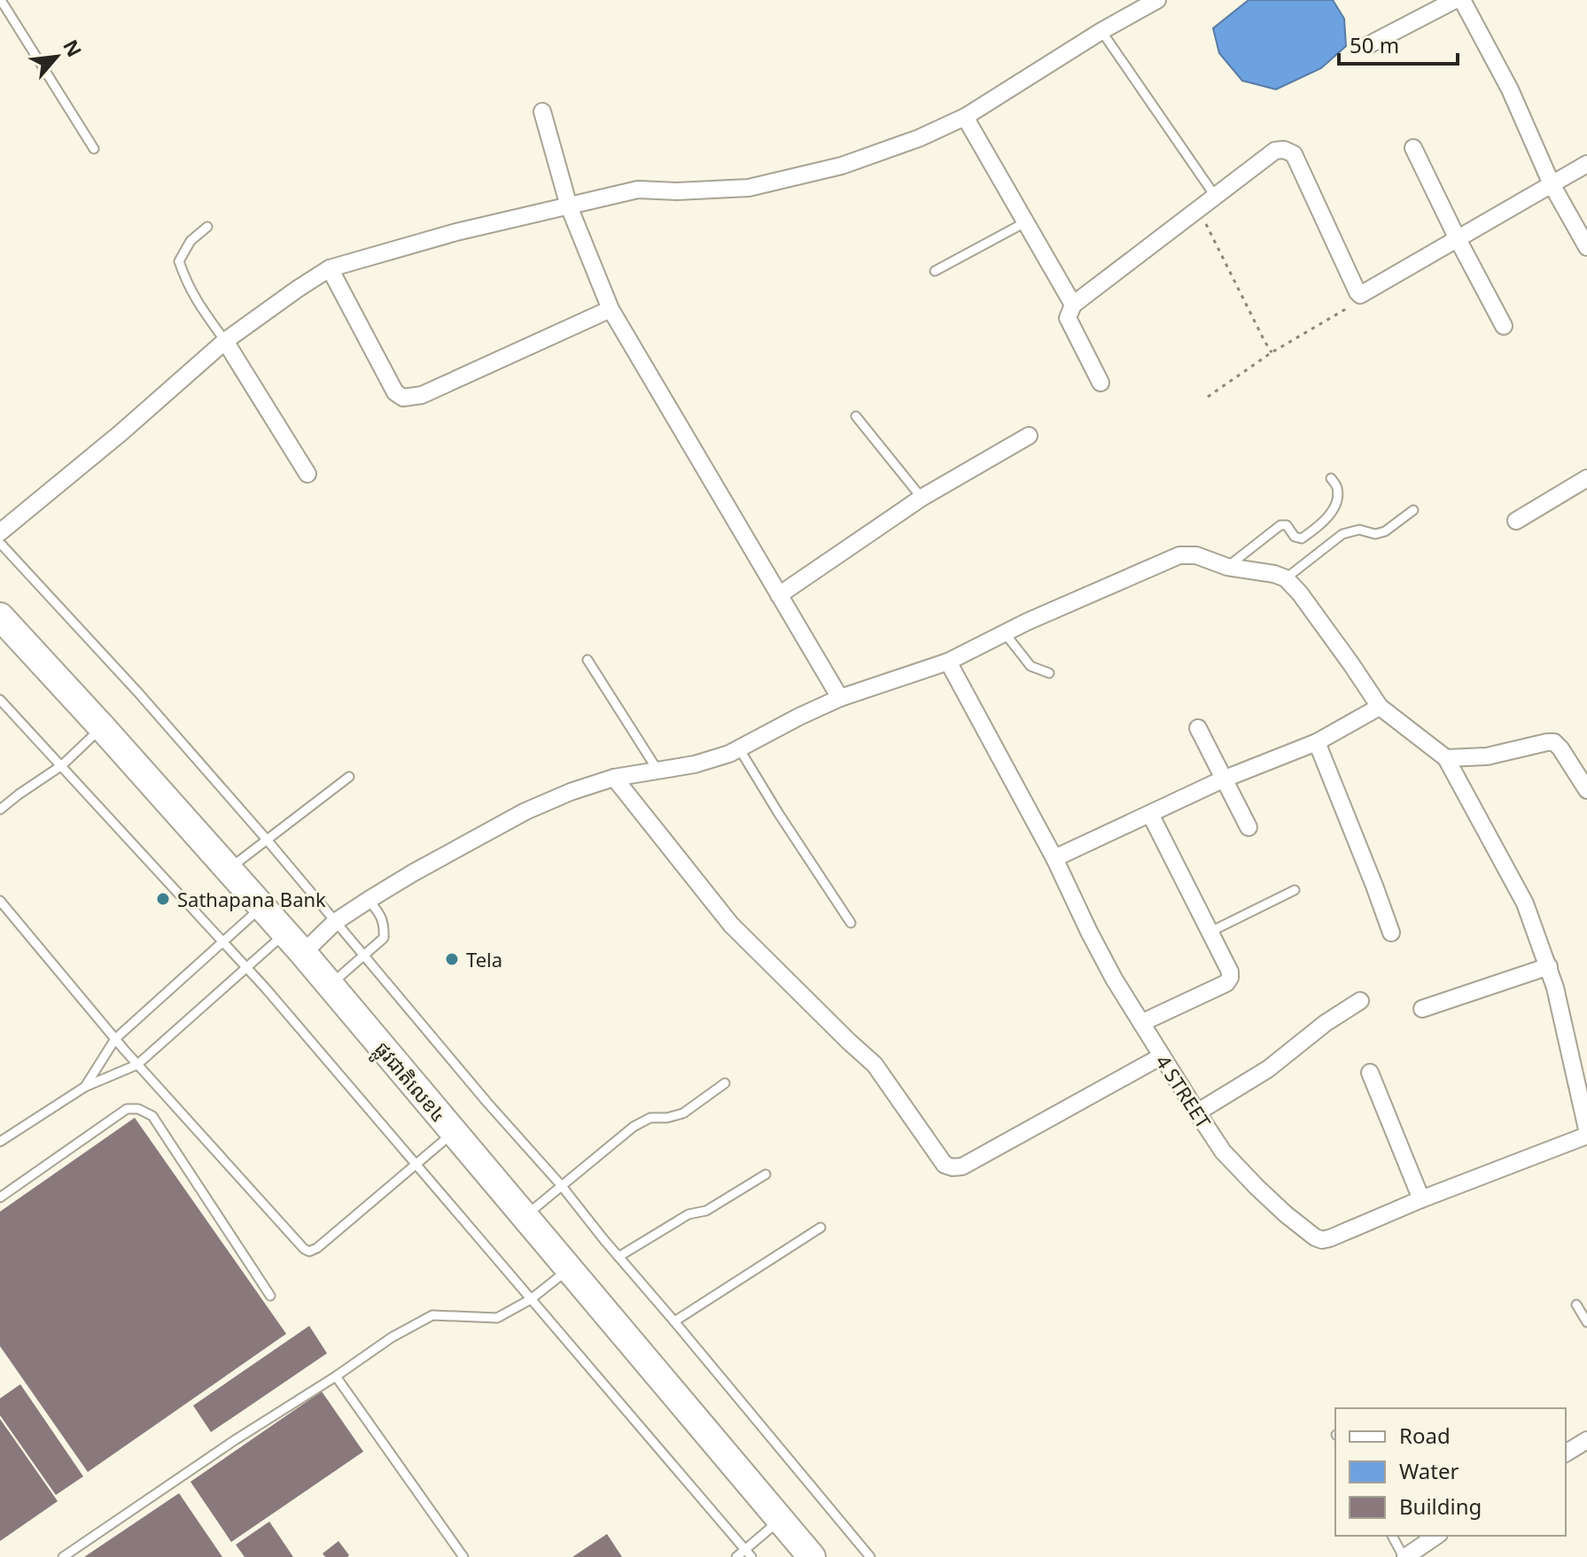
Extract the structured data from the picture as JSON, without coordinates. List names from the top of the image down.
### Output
{
  "streets": {
    "highway": ["ផ្លូវជាតិលេខ៤"],
    "street": ["4 STREET"]
  },
  "places": ["Sathapana Bank", "Tela"],
  "legend": ["Road", "Water", "Building"],
  "scale_bar": "50 m",
  "north": "top right"
}
